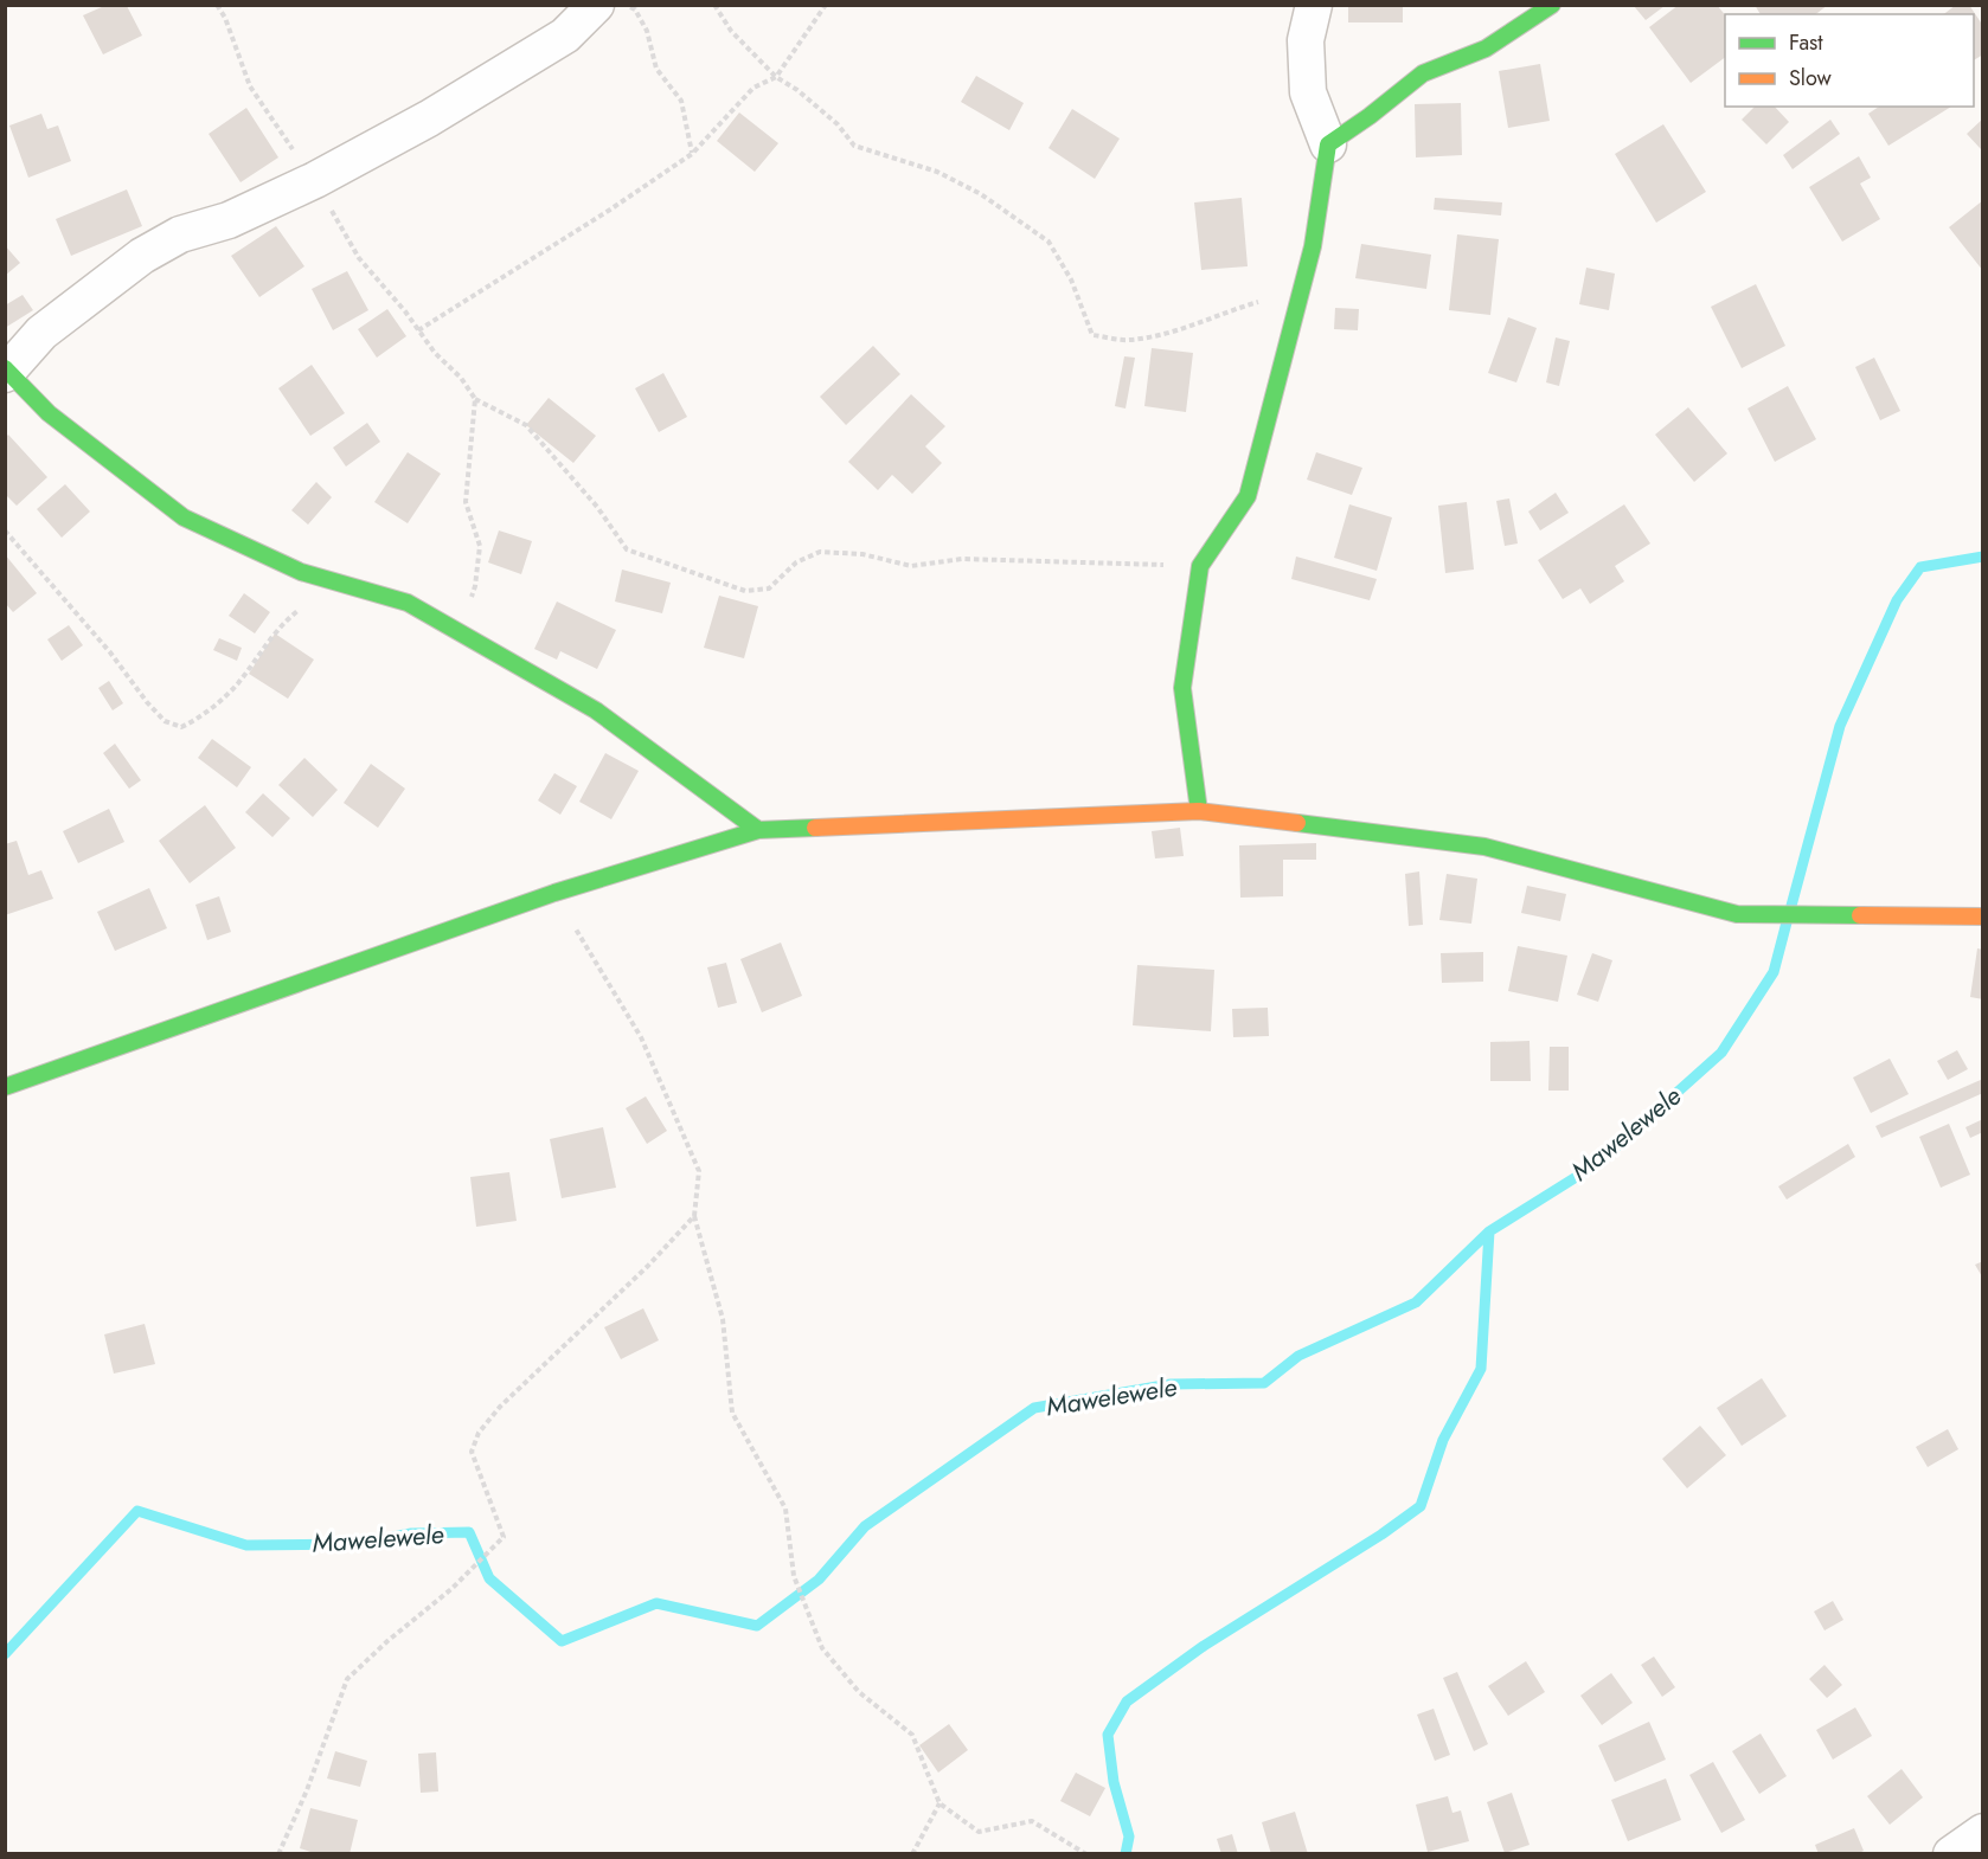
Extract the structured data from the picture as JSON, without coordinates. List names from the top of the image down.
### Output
{
  "water": ["Mawelewele"],
  "legend": ["Fast", "Slow"]
}
